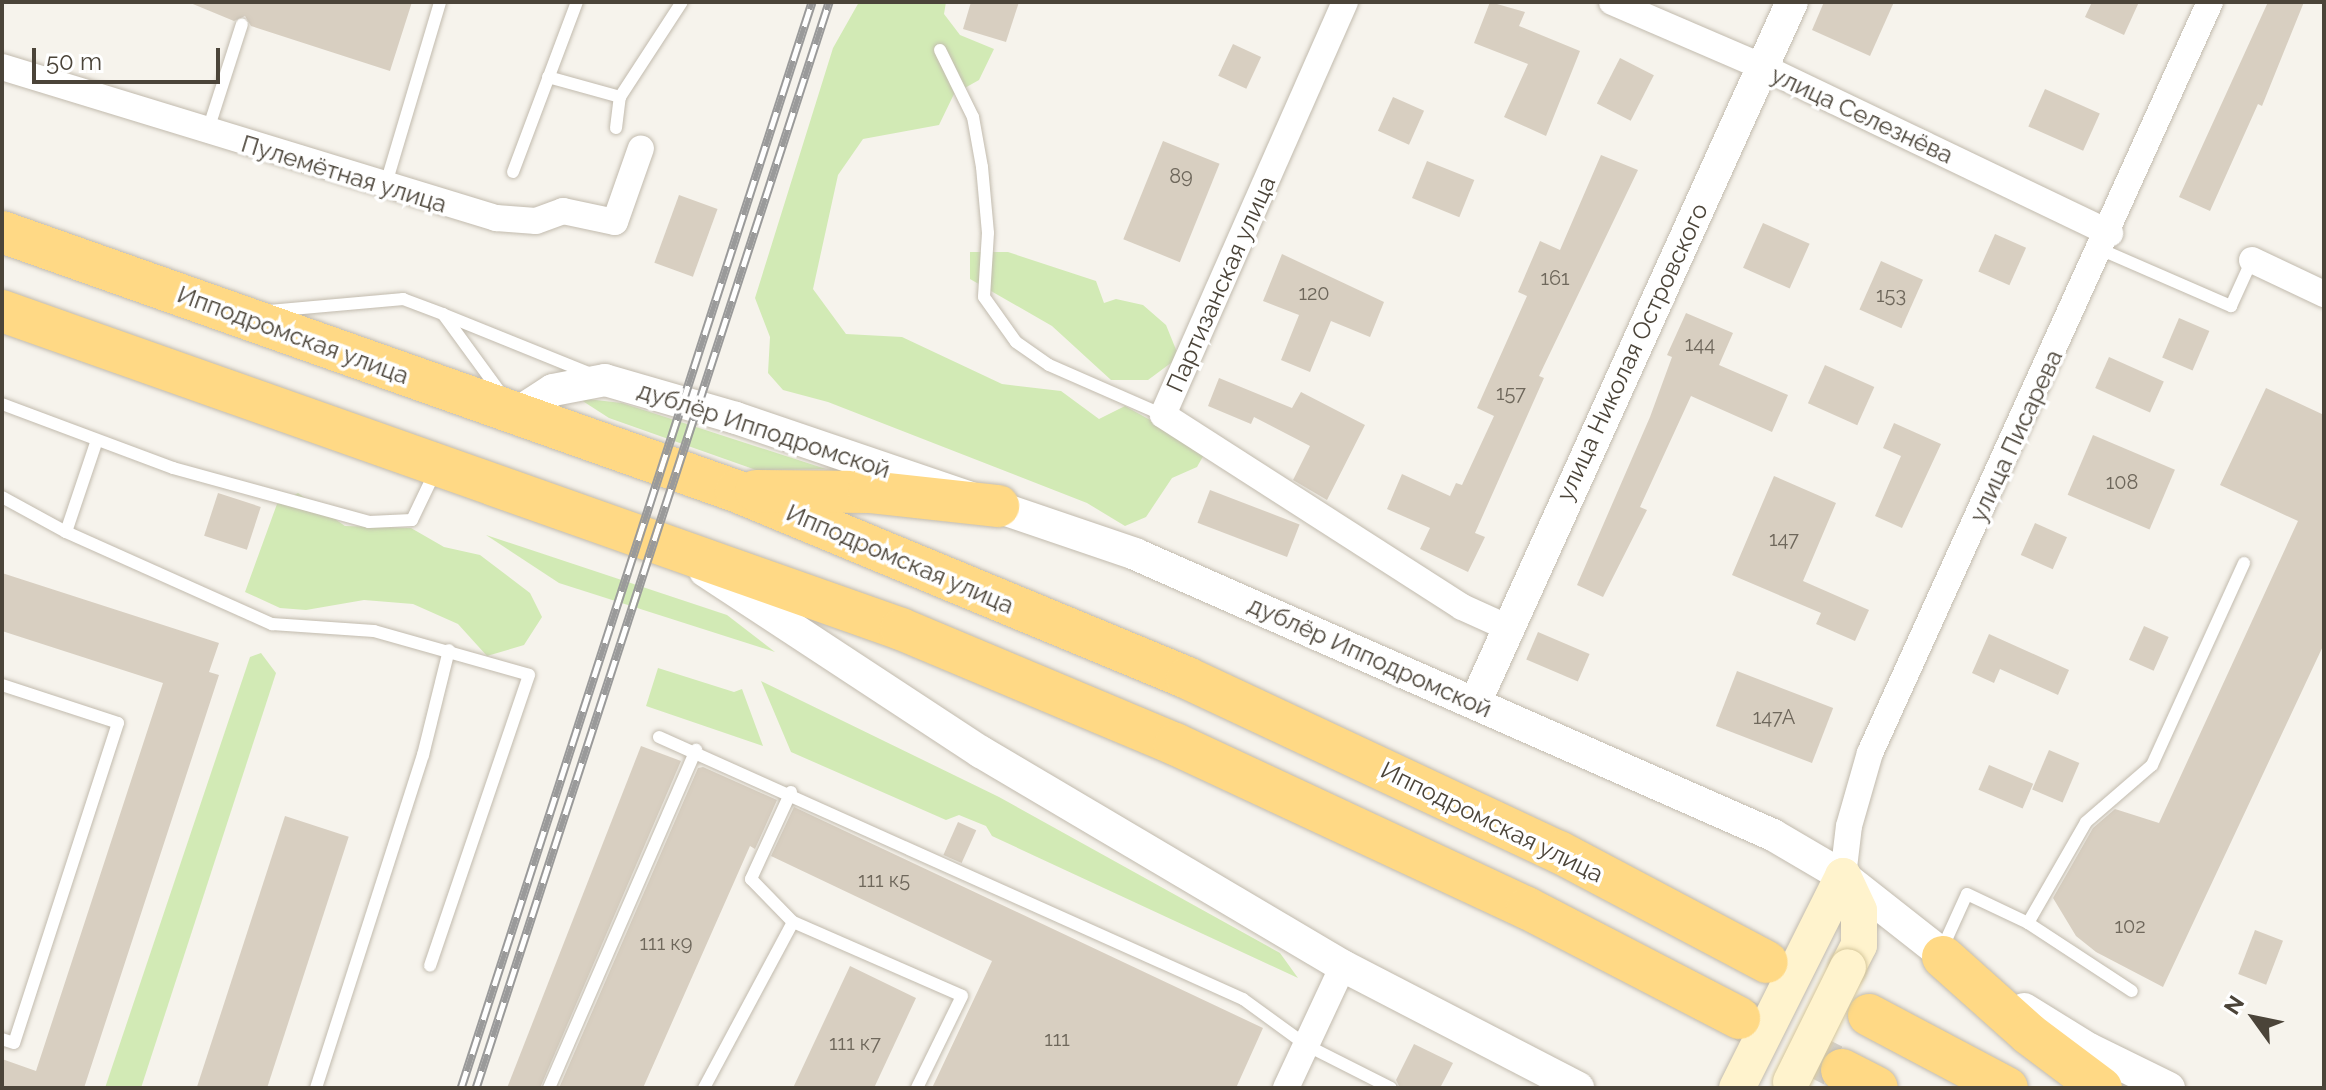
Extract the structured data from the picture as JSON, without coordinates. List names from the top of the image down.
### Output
{
  "streets": {
    "highway": ["Ипподромская улица"],
    "main road": ["улица Писарева"],
    "street": [
      "улица Селезнёва",
      "Пулемётная улица",
      "Партизанская улица",
      "улица Николая Островского",
      "дублёр Ипподромской"
    ]
  },
  "crossings": [
    ["улица Селезнёва", "улица Николая Островского"],
    ["улица Селезнёва", "улица Писарева"],
    ["Партизанская улица", "улица Николая Островского"],
    ["Ипподромская улица", "дублёр Ипподромской"],
    ["улица Николая Островского", "дублёр Ипподромской"],
    ["дублёр Ипподромской", "улица Писарева"]
  ],
  "house_numbers": [
    "89",
    "161",
    "120",
    "153",
    "144",
    "157",
    "108",
    "147",
    "147А",
    "111 к5",
    "102",
    "111 к9",
    "111",
    "111 к7"
  ],
  "scale_bar": "50 m",
  "north": "top left"
}
